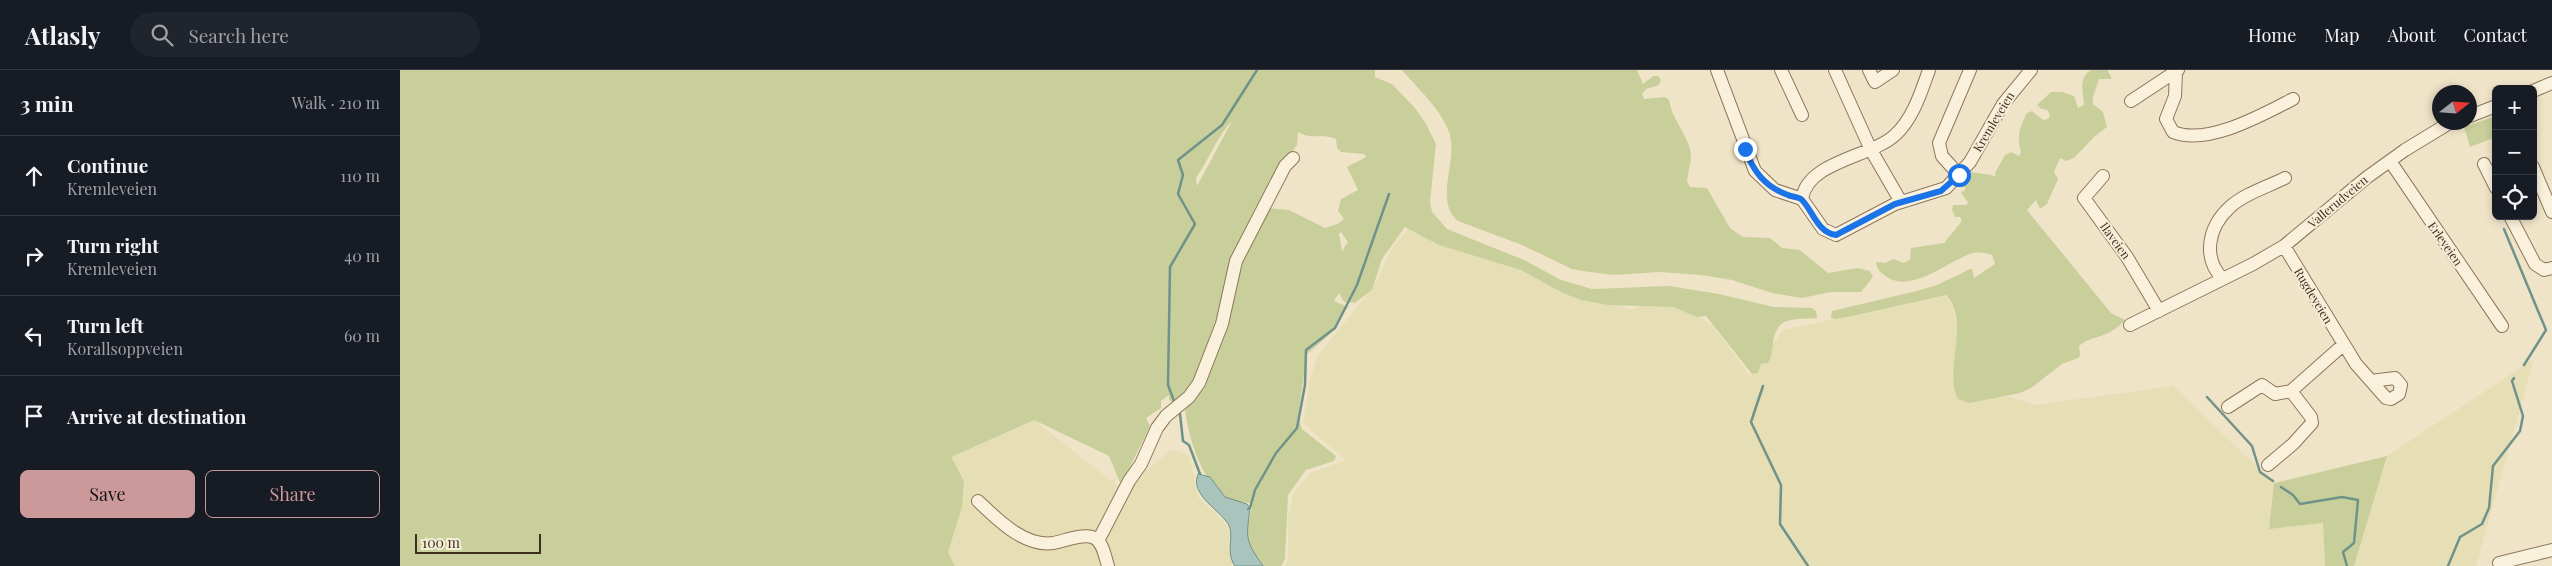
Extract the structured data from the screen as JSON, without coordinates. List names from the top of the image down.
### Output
{
  "streets": {
    "street": [
      "Kremleveien",
      "Vallerudveien",
      "Ilaveien",
      "Erleveien",
      "Rugdeveien"
    ]
  },
  "crossings": [
    ["Vallerudveien", "Ilaveien"],
    ["Vallerudveien", "Erleveien"],
    ["Vallerudveien", "Rugdeveien"]
  ],
  "scale_bar": "100 m",
  "north": "right",
  "page": {
    "header": "Atlasly",
    "search": "Search here",
    "nav": [
      "Home",
      "Map",
      "About",
      "Contact"
    ],
    "heading": ["3 min", "Walk · 210 m"],
    "map_buttons": ["+", "−"],
    "list": [
      ["Continue", "Kremleveien", "110 m"],
      ["Turn right", "Kremleveien", "40 m"],
      ["Turn left", "Korallsoppveien", "60 m"],
      "Arrive at destination"
    ],
    "buttons": ["Save", "Share"],
    "scale": "100 m"
  }
}
